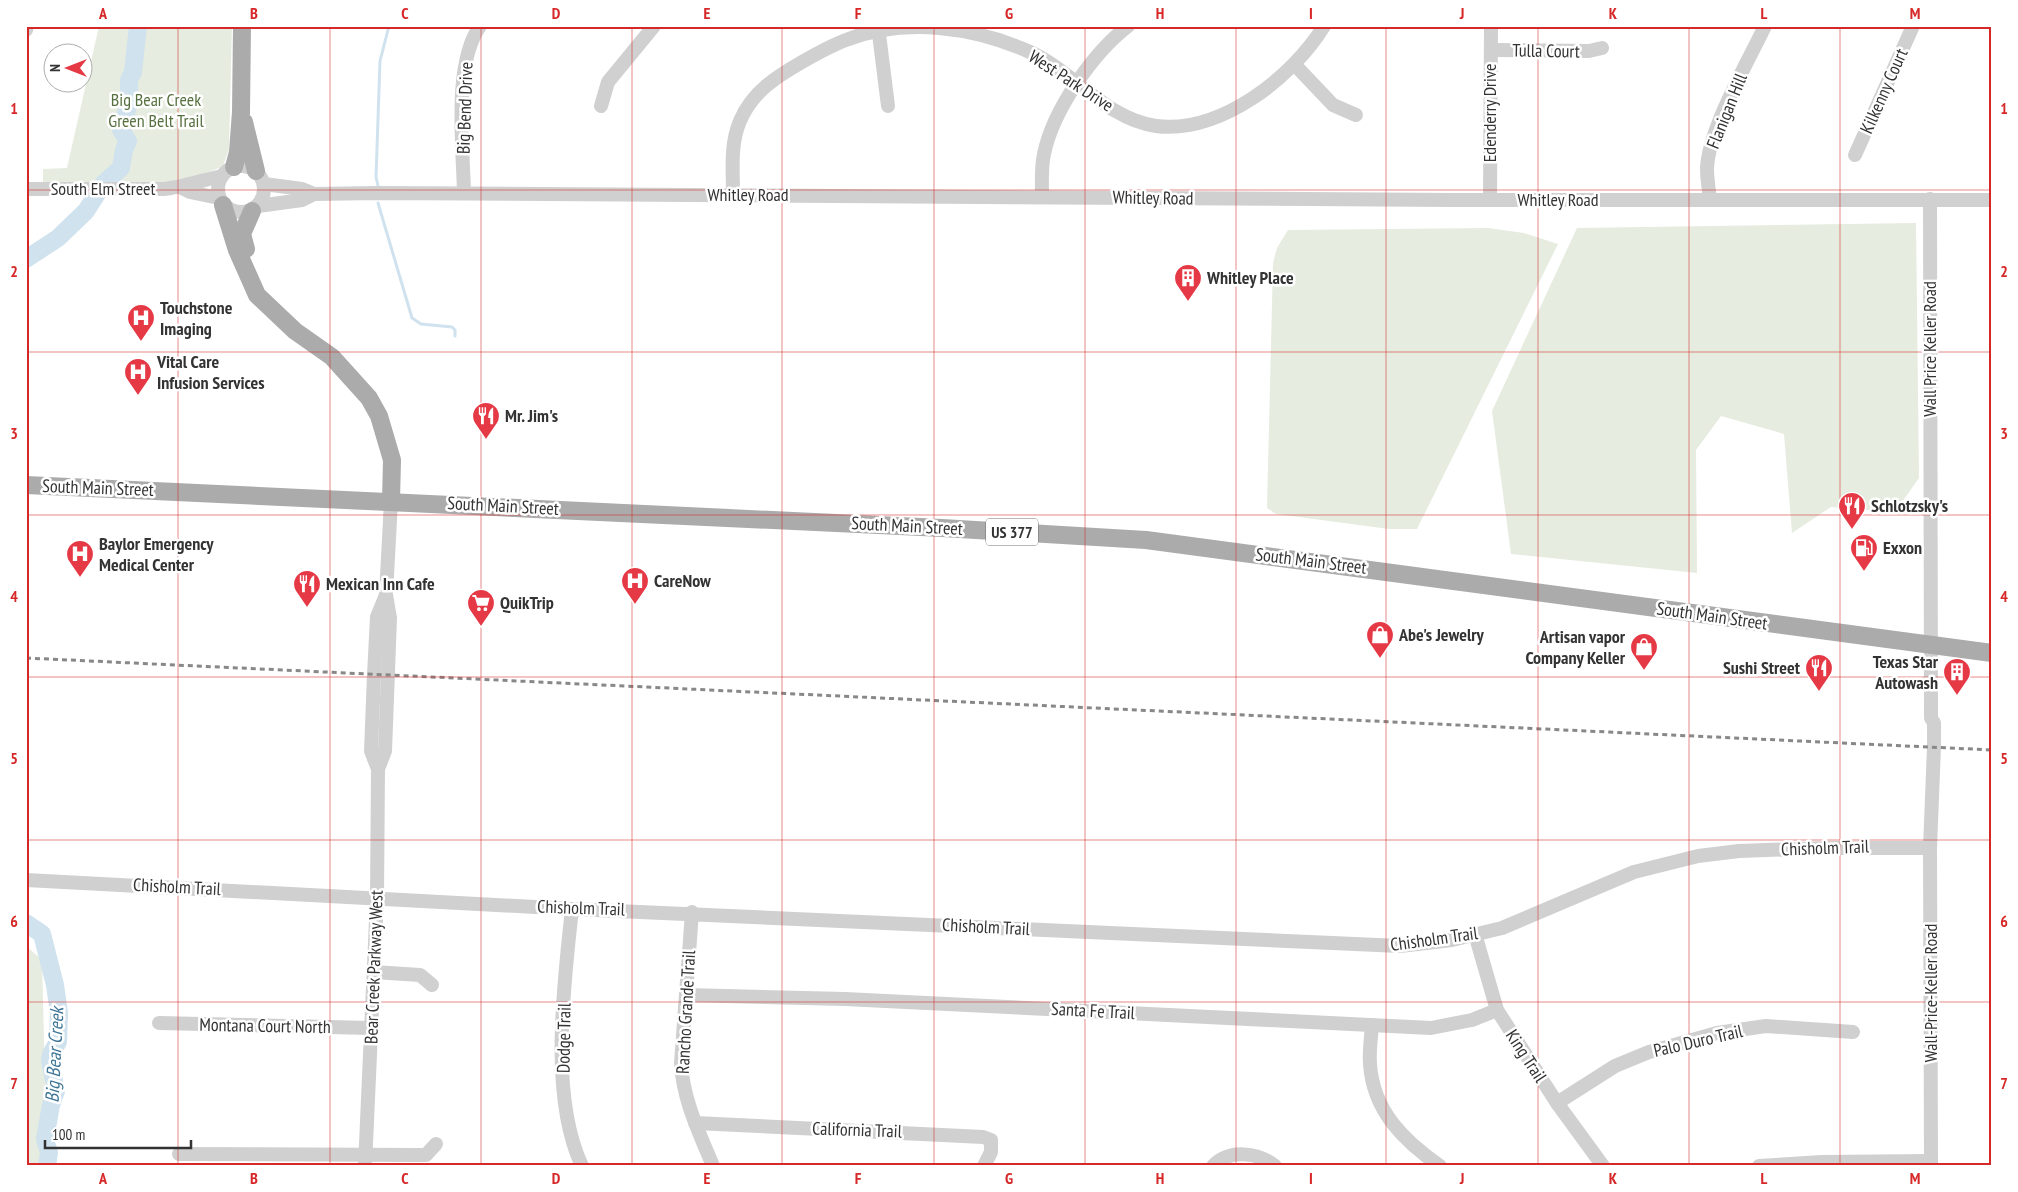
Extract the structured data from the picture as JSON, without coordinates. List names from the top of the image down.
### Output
{
  "streets": {
    "main road": ["South Main Street", "US 377"],
    "street": [
      "Tulla Court",
      "West Park Drive",
      "Kilkenny Court",
      "Big Bend Drive",
      "Flanigan Hill",
      "Edenderry Drive",
      "South Elm Street",
      "Whitley Road",
      "Wall Price Keller Road",
      "Chisholm Trail",
      "Bear Creek Parkway West",
      "Wall-Price-Keller Road",
      "Santa Fe Trail",
      "Rancho Grande Trail",
      "Montana Court North",
      "Dodge Trail",
      "Palo Duro Trail",
      "King Trail",
      "California Trail"
    ]
  },
  "crossings": [
    ["Tulla Court", "Edenderry Drive"],
    ["West Park Drive", "Whitley Road"],
    ["Big Bend Drive", "Whitley Road"],
    ["Flanigan Hill", "Whitley Road"],
    ["Edenderry Drive", "Whitley Road"],
    ["South Elm Street", "Whitley Road"],
    ["Whitley Road", "Wall Price Keller Road"],
    ["Wall Price Keller Road", "Wall-Price-Keller Road"],
    ["South Main Street", "Bear Creek Parkway West"],
    ["South Main Street", "Wall-Price-Keller Road"],
    ["Chisholm Trail", "Bear Creek Parkway West"],
    ["Chisholm Trail", "Wall-Price-Keller Road"],
    ["Chisholm Trail", "Rancho Grande Trail"],
    ["Chisholm Trail", "Dodge Trail"],
    ["Chisholm Trail", "King Trail"],
    ["Bear Creek Parkway West", "Montana Court North"],
    ["Santa Fe Trail", "Rancho Grande Trail"],
    ["Santa Fe Trail", "King Trail"],
    ["Rancho Grande Trail", "California Trail"],
    ["Palo Duro Trail", "King Trail"]
  ],
  "water": ["Big Bear Creek"],
  "parks": ["Big Bear Creek Green Belt Trail"],
  "places": {
    "building": ["Whitley Place", "Texas Star Autowash"],
    "hospital": [
      "Touchstone Imaging",
      "Vital Care Infusion Services",
      "Baylor Emergency Medical Center",
      "CareNow"
    ],
    "restaurant": [
      "Mr. Jim's",
      "Schlotzsky's",
      "Mexican Inn Cafe",
      "Sushi Street"
    ],
    "fuel station": ["Exxon"],
    "supermarket": ["QuikTrip"],
    "shop": ["Abe's Jewelry", "Artisan vapor Company Keller"]
  },
  "scale_bar": "100 m",
  "north": "left",
  "grid": {
    "columns": [
      "A",
      "B",
      "C",
      "D",
      "E",
      "F",
      "G",
      "H",
      "I",
      "J",
      "K",
      "L",
      "M"
    ],
    "rows": [
      "1",
      "2",
      "3",
      "4",
      "5",
      "6",
      "7"
    ]
  }
}
